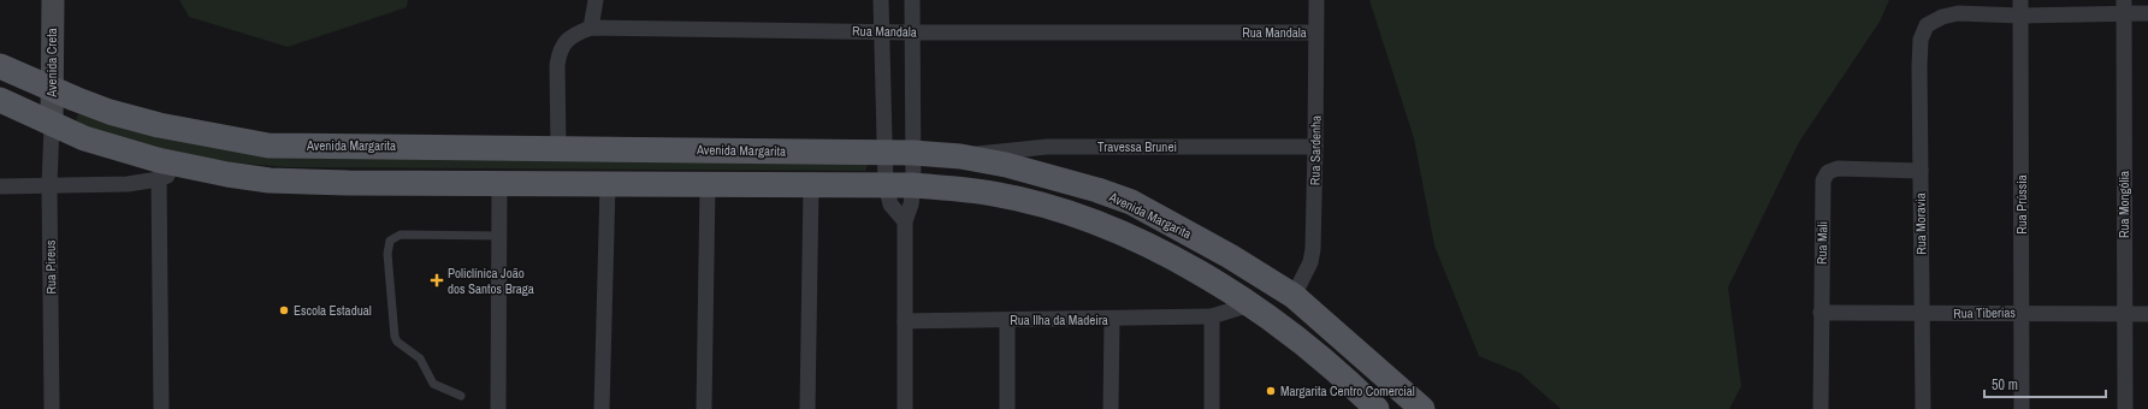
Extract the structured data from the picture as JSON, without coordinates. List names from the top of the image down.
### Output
{
  "streets": {
    "main road": ["Avenida Margarita"],
    "street": [
      "Rua Mandala",
      "Avenida Creta",
      "Travessa Brunei",
      "Rua Sardenha",
      "Rua Prússia",
      "Rua Mongólia",
      "Rua Moravia",
      "Rua Mali",
      "Rua Pireus",
      "Rua Tiberias",
      "Rua Ilha da Madeira"
    ]
  },
  "crossings": [
    ["Rua Mandala", "Avenida Margarita"],
    ["Rua Mandala", "Rua Sardenha"],
    ["Avenida Creta", "Avenida Margarita"],
    ["Avenida Creta", "Rua Pireus"],
    ["Avenida Margarita", "Travessa Brunei"],
    ["Avenida Margarita", "Rua Sardenha"],
    ["Travessa Brunei", "Rua Sardenha"],
    ["Rua Prússia", "Rua Moravia"],
    ["Rua Prússia", "Rua Tiberias"],
    ["Rua Mongólia", "Rua Tiberias"],
    ["Rua Moravia", "Rua Mali"],
    ["Rua Moravia", "Rua Tiberias"],
    ["Rua Mali", "Rua Tiberias"]
  ],
  "places": {
    "health": ["Policlínica João dos Santos Braga"],
    "other": ["Escola Estadual", "Margarita Centro Comercial"]
  },
  "scale_bar": "50 m"
}
